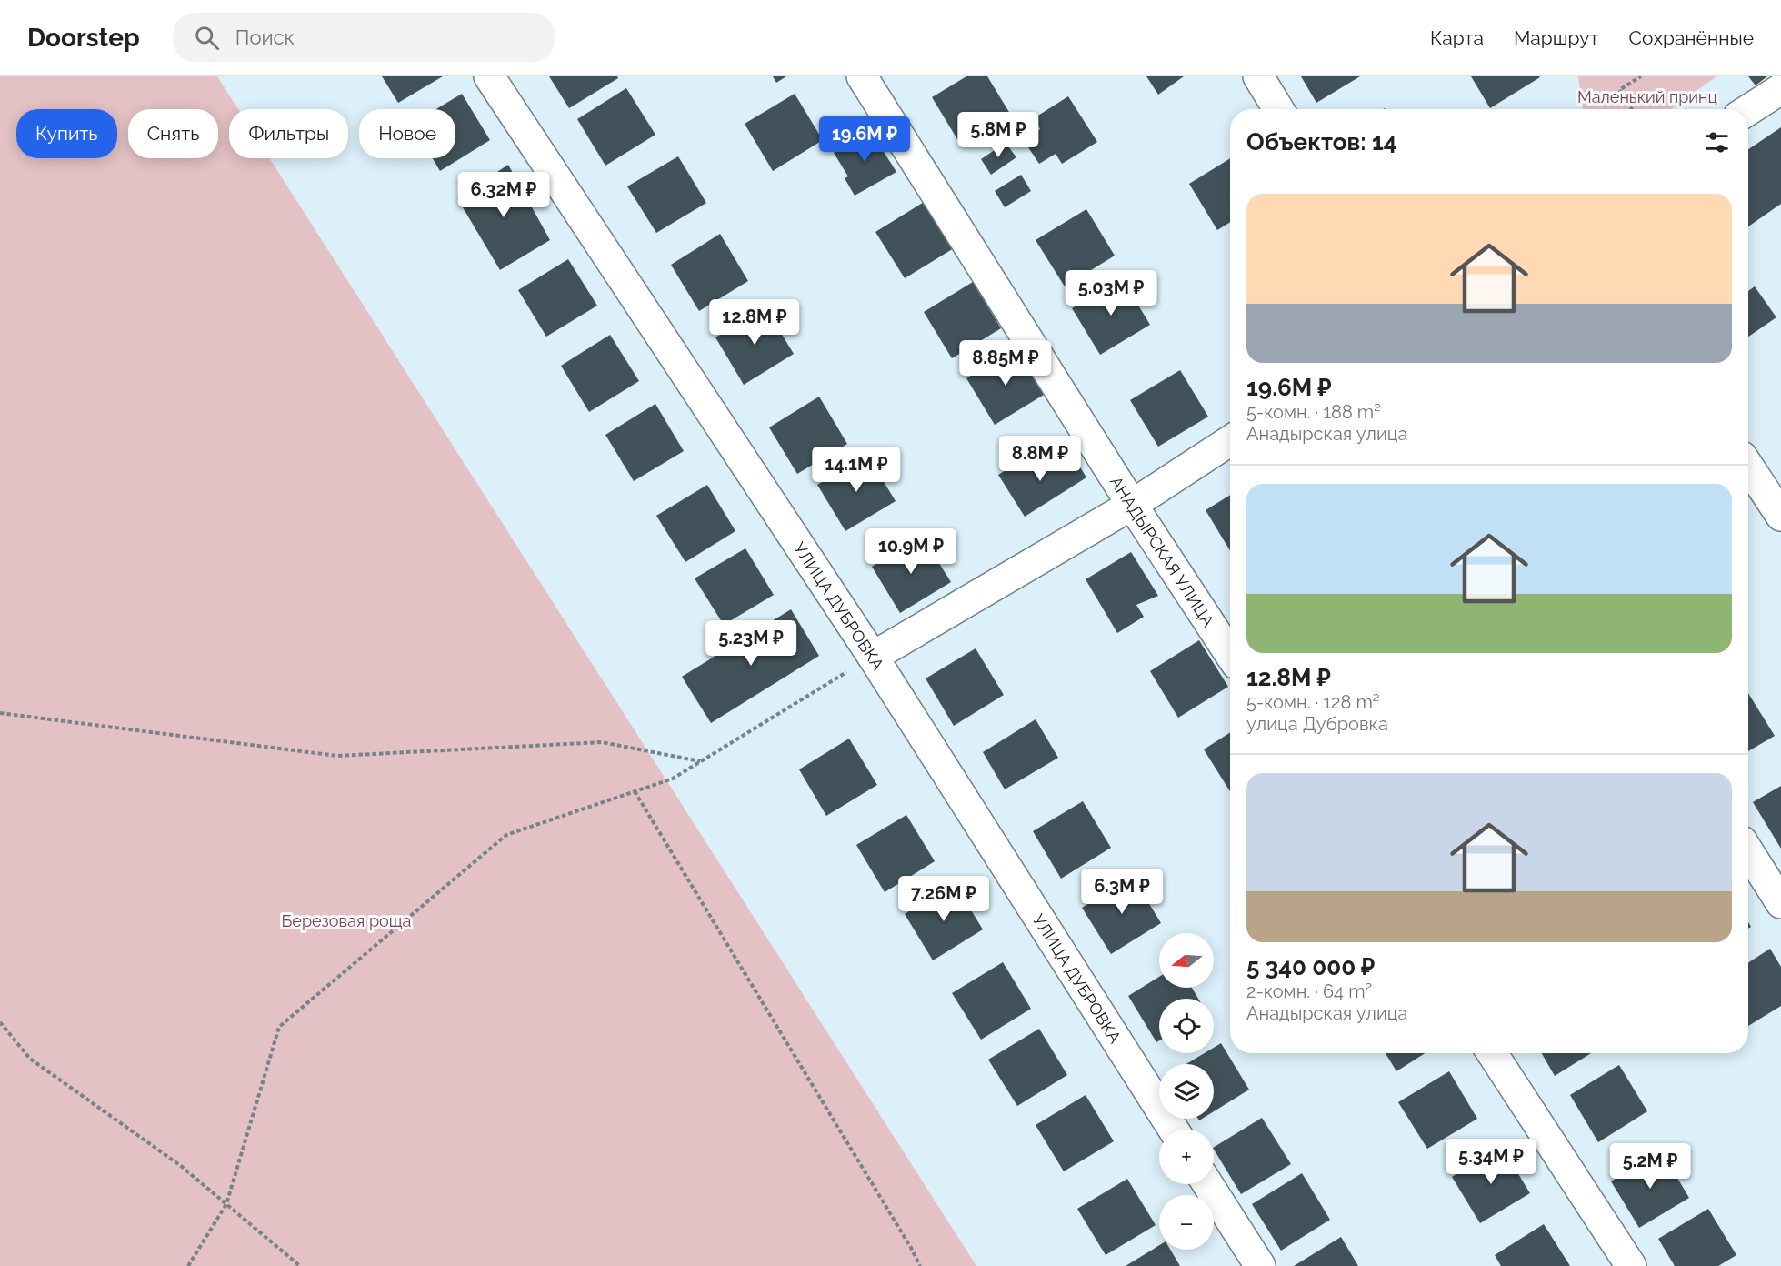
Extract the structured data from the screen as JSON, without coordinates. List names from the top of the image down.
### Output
{
  "streets": {
    "street": ["АНАДЫРСКАЯ УЛИЦА", "УЛИЦА ДУБРОВКА"]
  },
  "parks": ["Маленький принц", "Березовая роща"],
  "north": "left",
  "page": {
    "header": "Doorstep",
    "search": "Поиск",
    "nav": ["Карта", "Маршрут", "Сохранённые"],
    "chip": [
      "Купить",
      "Снять",
      "Фильтры",
      "Новое"
    ],
    "heading": "Объектов: 14",
    "price": [
      "5.8M ₽",
      "19.6M ₽",
      "6.32M ₽",
      "5.03M ₽",
      "12.8M ₽",
      "8.85M ₽",
      "8.8M ₽",
      "14.1M ₽",
      "10.9M ₽",
      "5.23M ₽",
      "6.3M ₽",
      "7.26M ₽",
      "5.34M ₽",
      "5.2M ₽"
    ],
    "list": [
      {
        "name": "19.6M ₽",
        "note": "5-комн. · 188 m² · Анадырская улица"
      },
      {
        "name": "12.8M ₽",
        "note": "5-комн. · 128 m² · улица Дубровка"
      },
      {
        "name": "5 340 000 ₽",
        "note": "2-комн. · 64 m² · Анадырская улица"
      }
    ],
    "map_buttons": ["+", "−"]
  }
}
